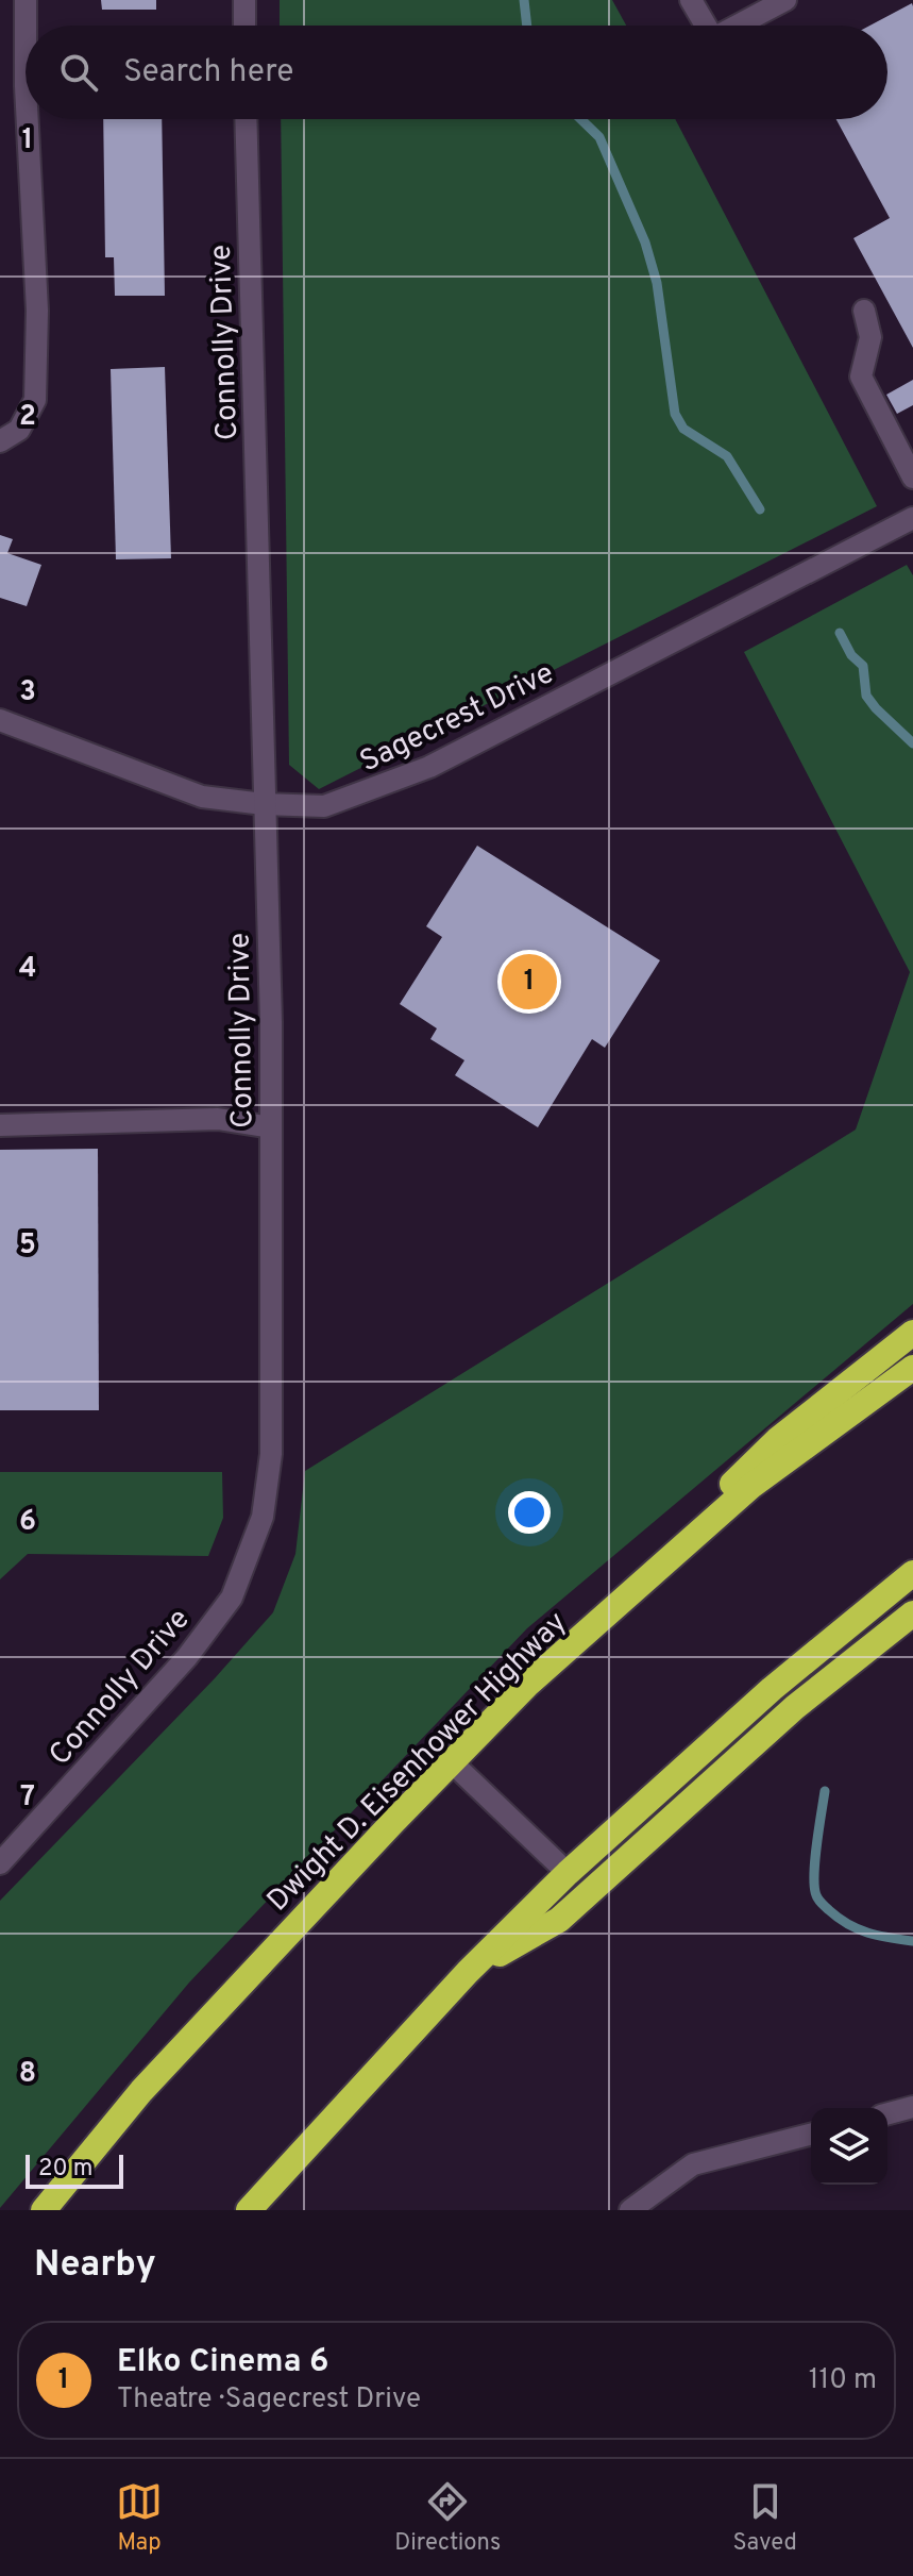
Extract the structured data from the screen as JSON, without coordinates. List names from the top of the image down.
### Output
{
  "streets": {
    "highway": ["Dwight D. Eisenhower Highway"],
    "street": ["Connolly Drive", "Sagecrest Drive"]
  },
  "crossings": [
    ["Connolly Drive", "Sagecrest Drive"]
  ],
  "scale_bar": "20 m",
  "page": {
    "search": "Search here",
    "pins": "1",
    "scale": "20 m",
    "heading": "Nearby",
    "list": [
      {
        "mark": "1",
        "name": "Elko Cinema 6",
        "note": "Theatre · Sagecrest Drive",
        "value": "110 m"
      }
    ],
    "nav": ["Map", "Directions", "Saved"]
  },
  "grid": {
    "rows": [
      "1",
      "2",
      "3",
      "4",
      "5",
      "6",
      "7",
      "8"
    ]
  }
}
